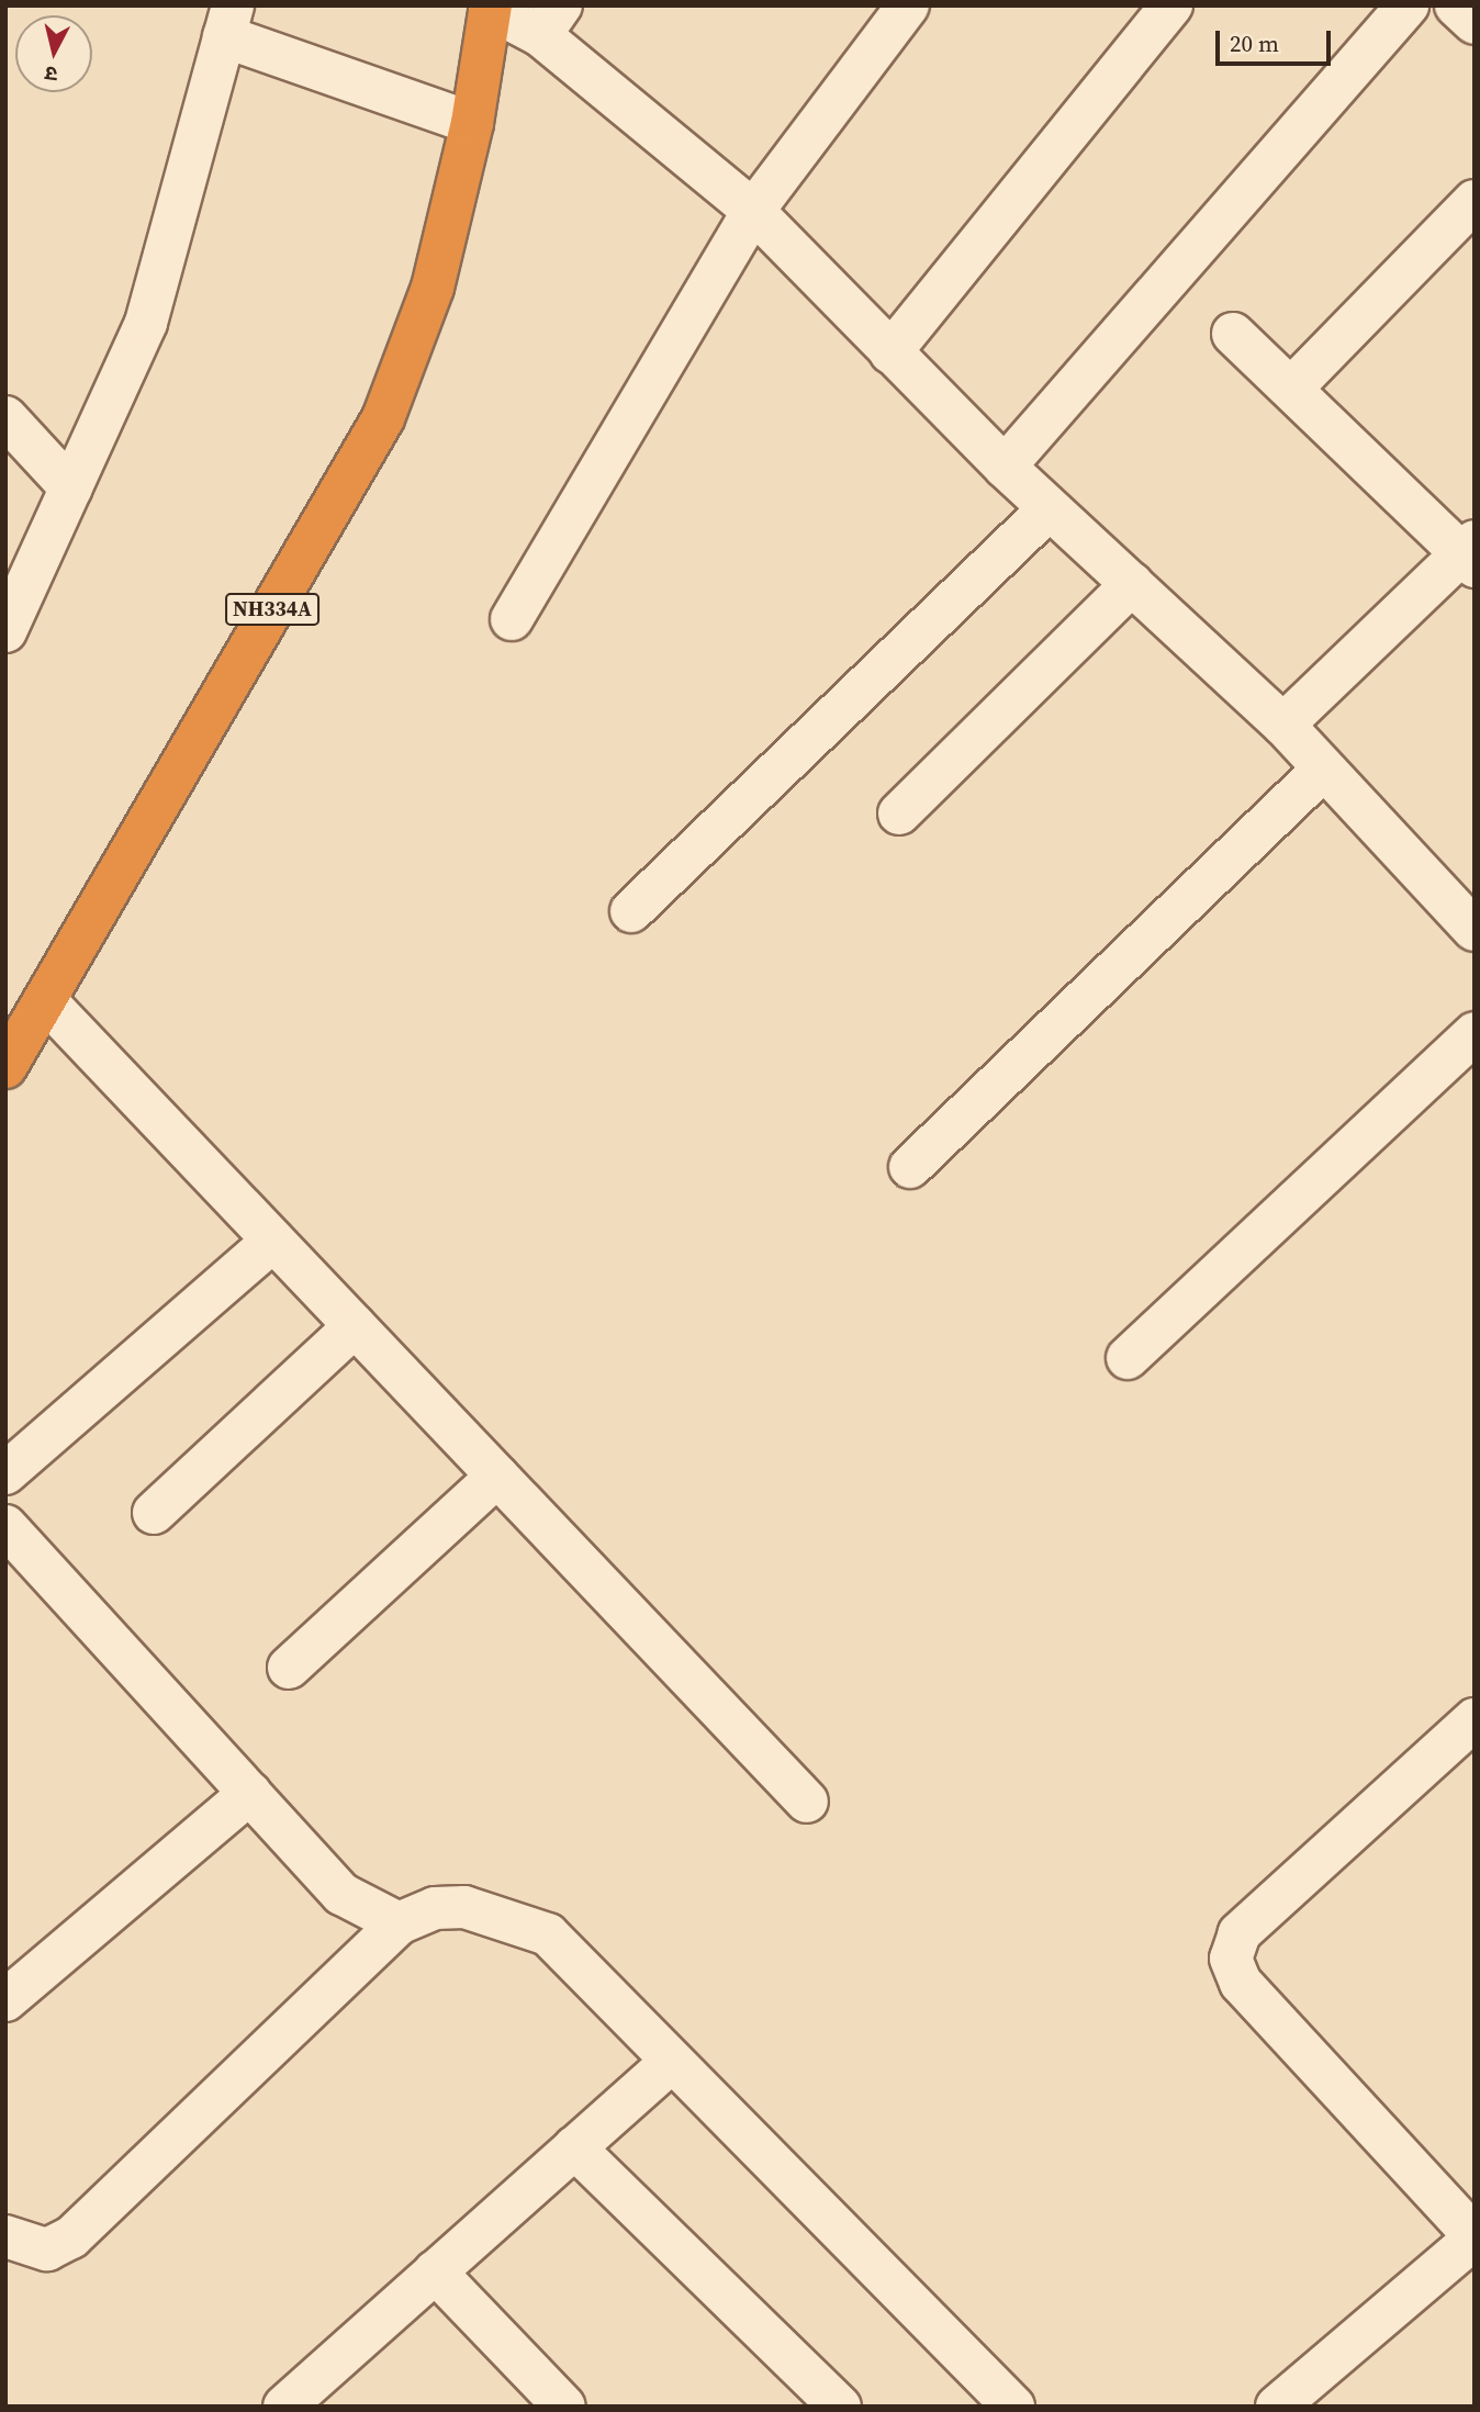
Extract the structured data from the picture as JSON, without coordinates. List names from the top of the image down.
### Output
{
  "streets": {
    "highway": ["NH334A"]
  },
  "scale_bar": "20 m",
  "north": "bottom"
}
